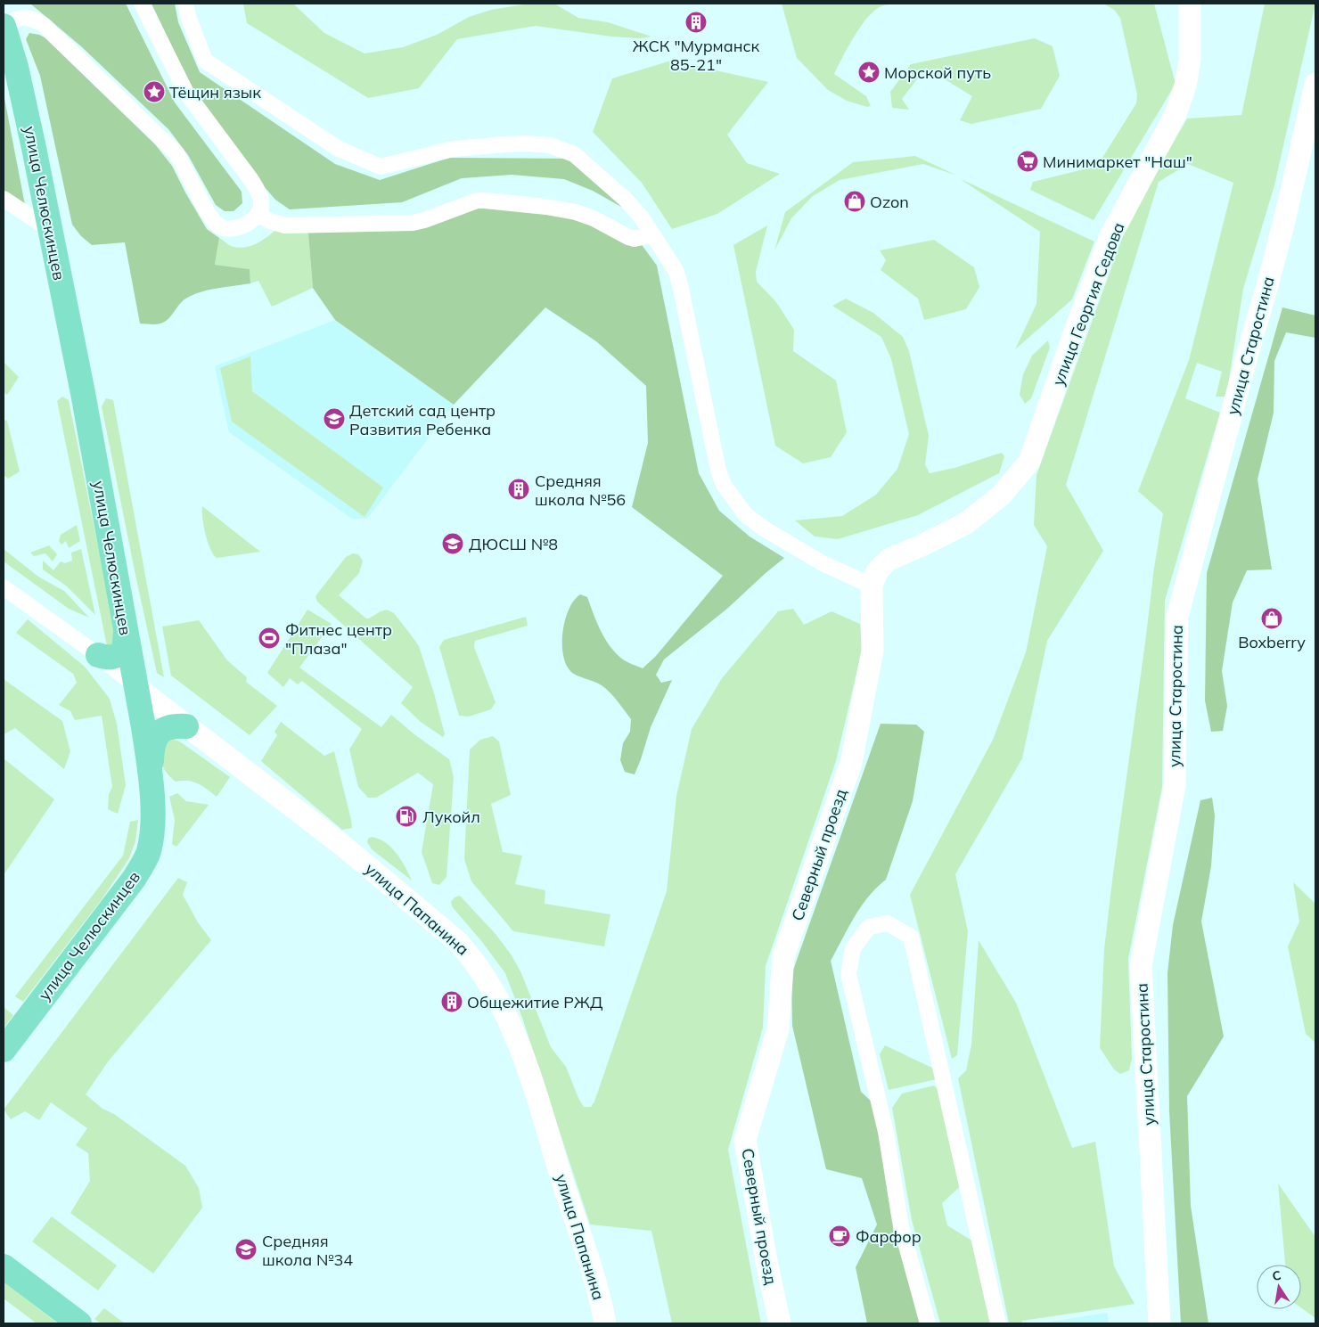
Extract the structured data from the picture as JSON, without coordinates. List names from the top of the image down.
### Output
{
  "streets": {
    "main road": [
      "улица Челюскинцев",
      "улица Георгия Седова",
      "улица Старостина",
      "Северный проезд",
      "улица Папанина"
    ]
  },
  "crossings": [
    ["улица Челюскинцев", "улица Папанина"],
    ["улица Георгия Седова", "Северный проезд"]
  ],
  "places": {
    "building": ["ЖСК \"Мурманск 85-21\"", "Средняя школа №56", "Общежитие РЖД"],
    "place": ["Морской путь", "Тёщин язык"],
    "supermarket": ["Минимаркет \"Наш\""],
    "shop": ["Ozon", "Boxberry"],
    "school or university": ["Детский сад центр Развития Ребенка", "ДЮСШ №8", "Средняя школа №34"],
    "sports": ["Фитнес центр \"Плаза\""],
    "fuel station": ["Лукойл"],
    "cafe": ["Фарфор"]
  },
  "north": "top"
}
